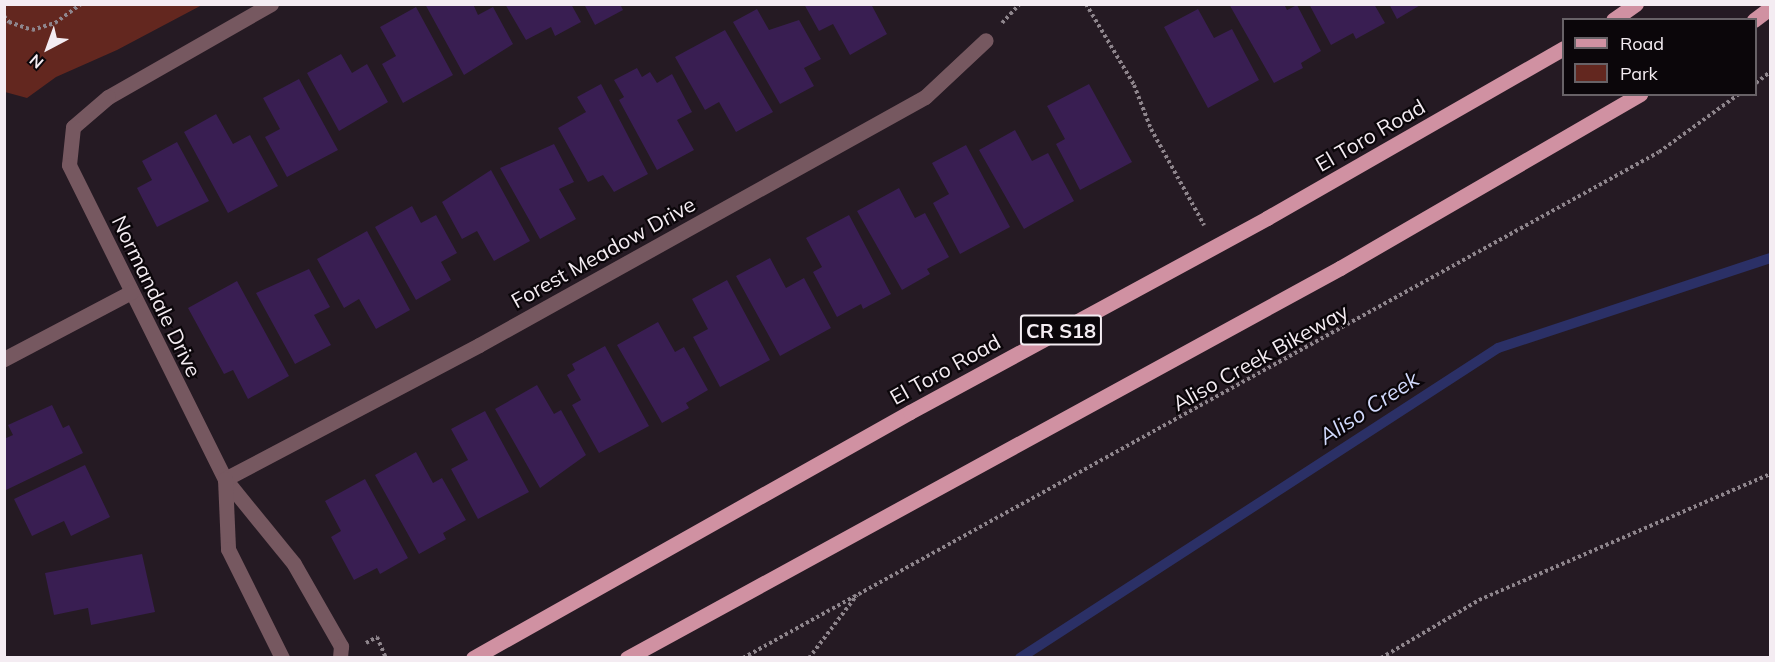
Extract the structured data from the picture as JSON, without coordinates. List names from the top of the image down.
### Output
{
  "streets": {
    "main road": ["El Toro Road", "CR S18"],
    "street": ["Forest Meadow Drive", "Normandale Drive"],
    "path": ["Aliso Creek Bikeway"]
  },
  "crossings": [
    ["Forest Meadow Drive", "Normandale Drive"]
  ],
  "water": ["Aliso Creek"],
  "legend": ["Road", "Park"],
  "north": "bottom left"
}
